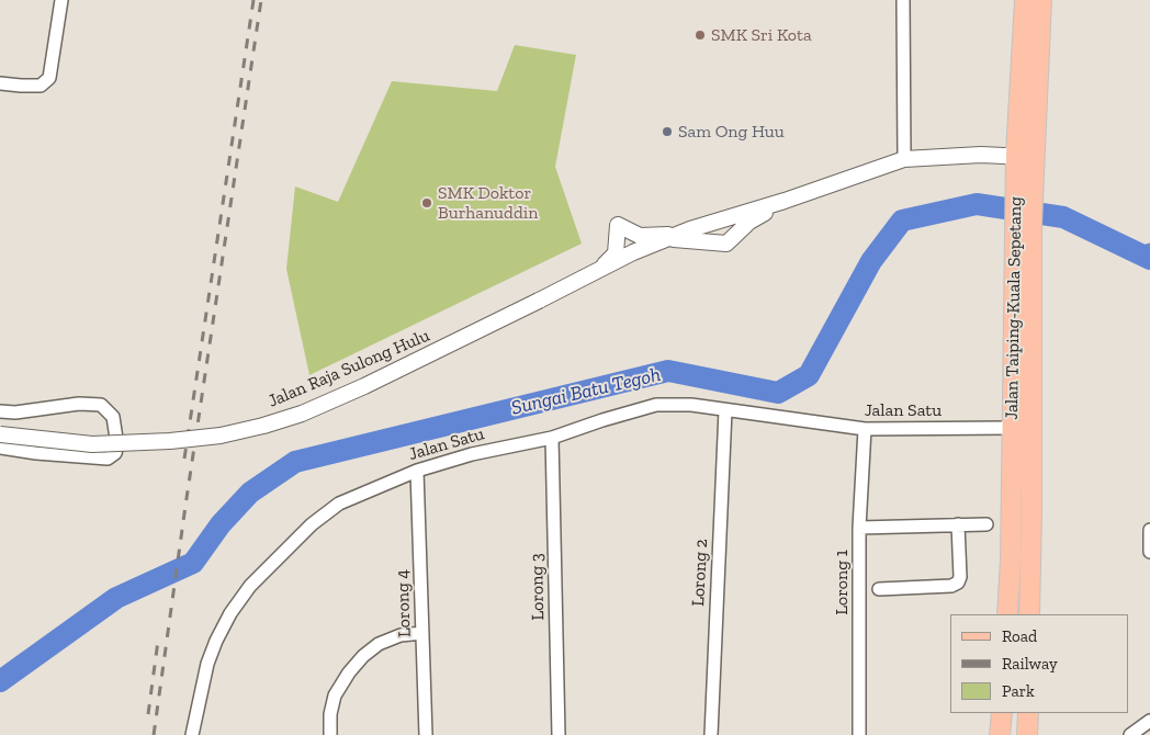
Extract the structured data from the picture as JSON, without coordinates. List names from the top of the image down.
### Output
{
  "streets": {
    "main road": ["Jalan Taiping-Kuala Sepetang"],
    "street": [
      "Jalan Raja Sulong Hulu",
      "Jalan Satu",
      "Lorong 2",
      "Lorong 1",
      "Lorong 3",
      "Lorong 4"
    ]
  },
  "crossings": [
    ["Jalan Taiping-Kuala Sepetang", "Jalan Satu"],
    ["Jalan Satu", "Lorong 2"],
    ["Jalan Satu", "Lorong 1"],
    ["Jalan Satu", "Lorong 3"],
    ["Jalan Satu", "Lorong 4"]
  ],
  "water": ["Sungai Batu Tegoh"],
  "places": ["SMK Sri Kota", "Sam Ong Huu", "SMK Doktor Burhanuddin"],
  "legend": ["Road", "Railway", "Park"]
}
